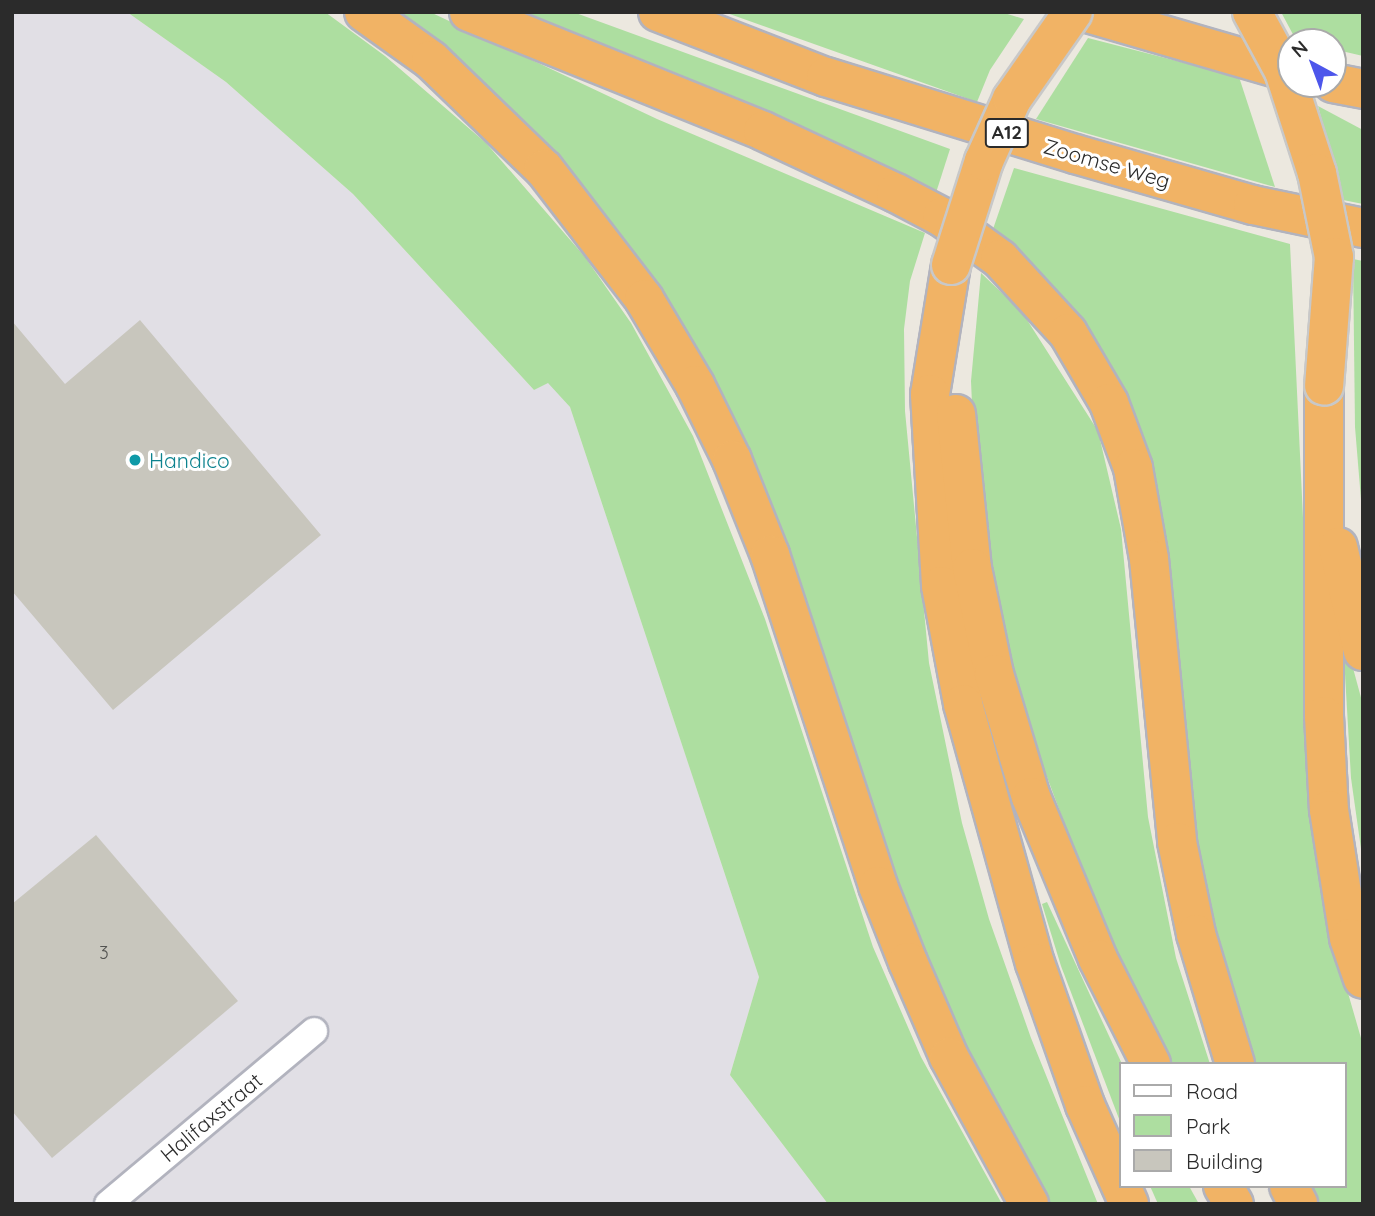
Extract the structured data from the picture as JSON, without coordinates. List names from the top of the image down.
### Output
{
  "streets": {
    "highway": ["A12", "Zoomse Weg"],
    "street": ["Halifaxstraat"]
  },
  "places": ["Handico"],
  "house_numbers": ["3"],
  "legend": ["Road", "Park", "Building"],
  "north": "top left"
}
